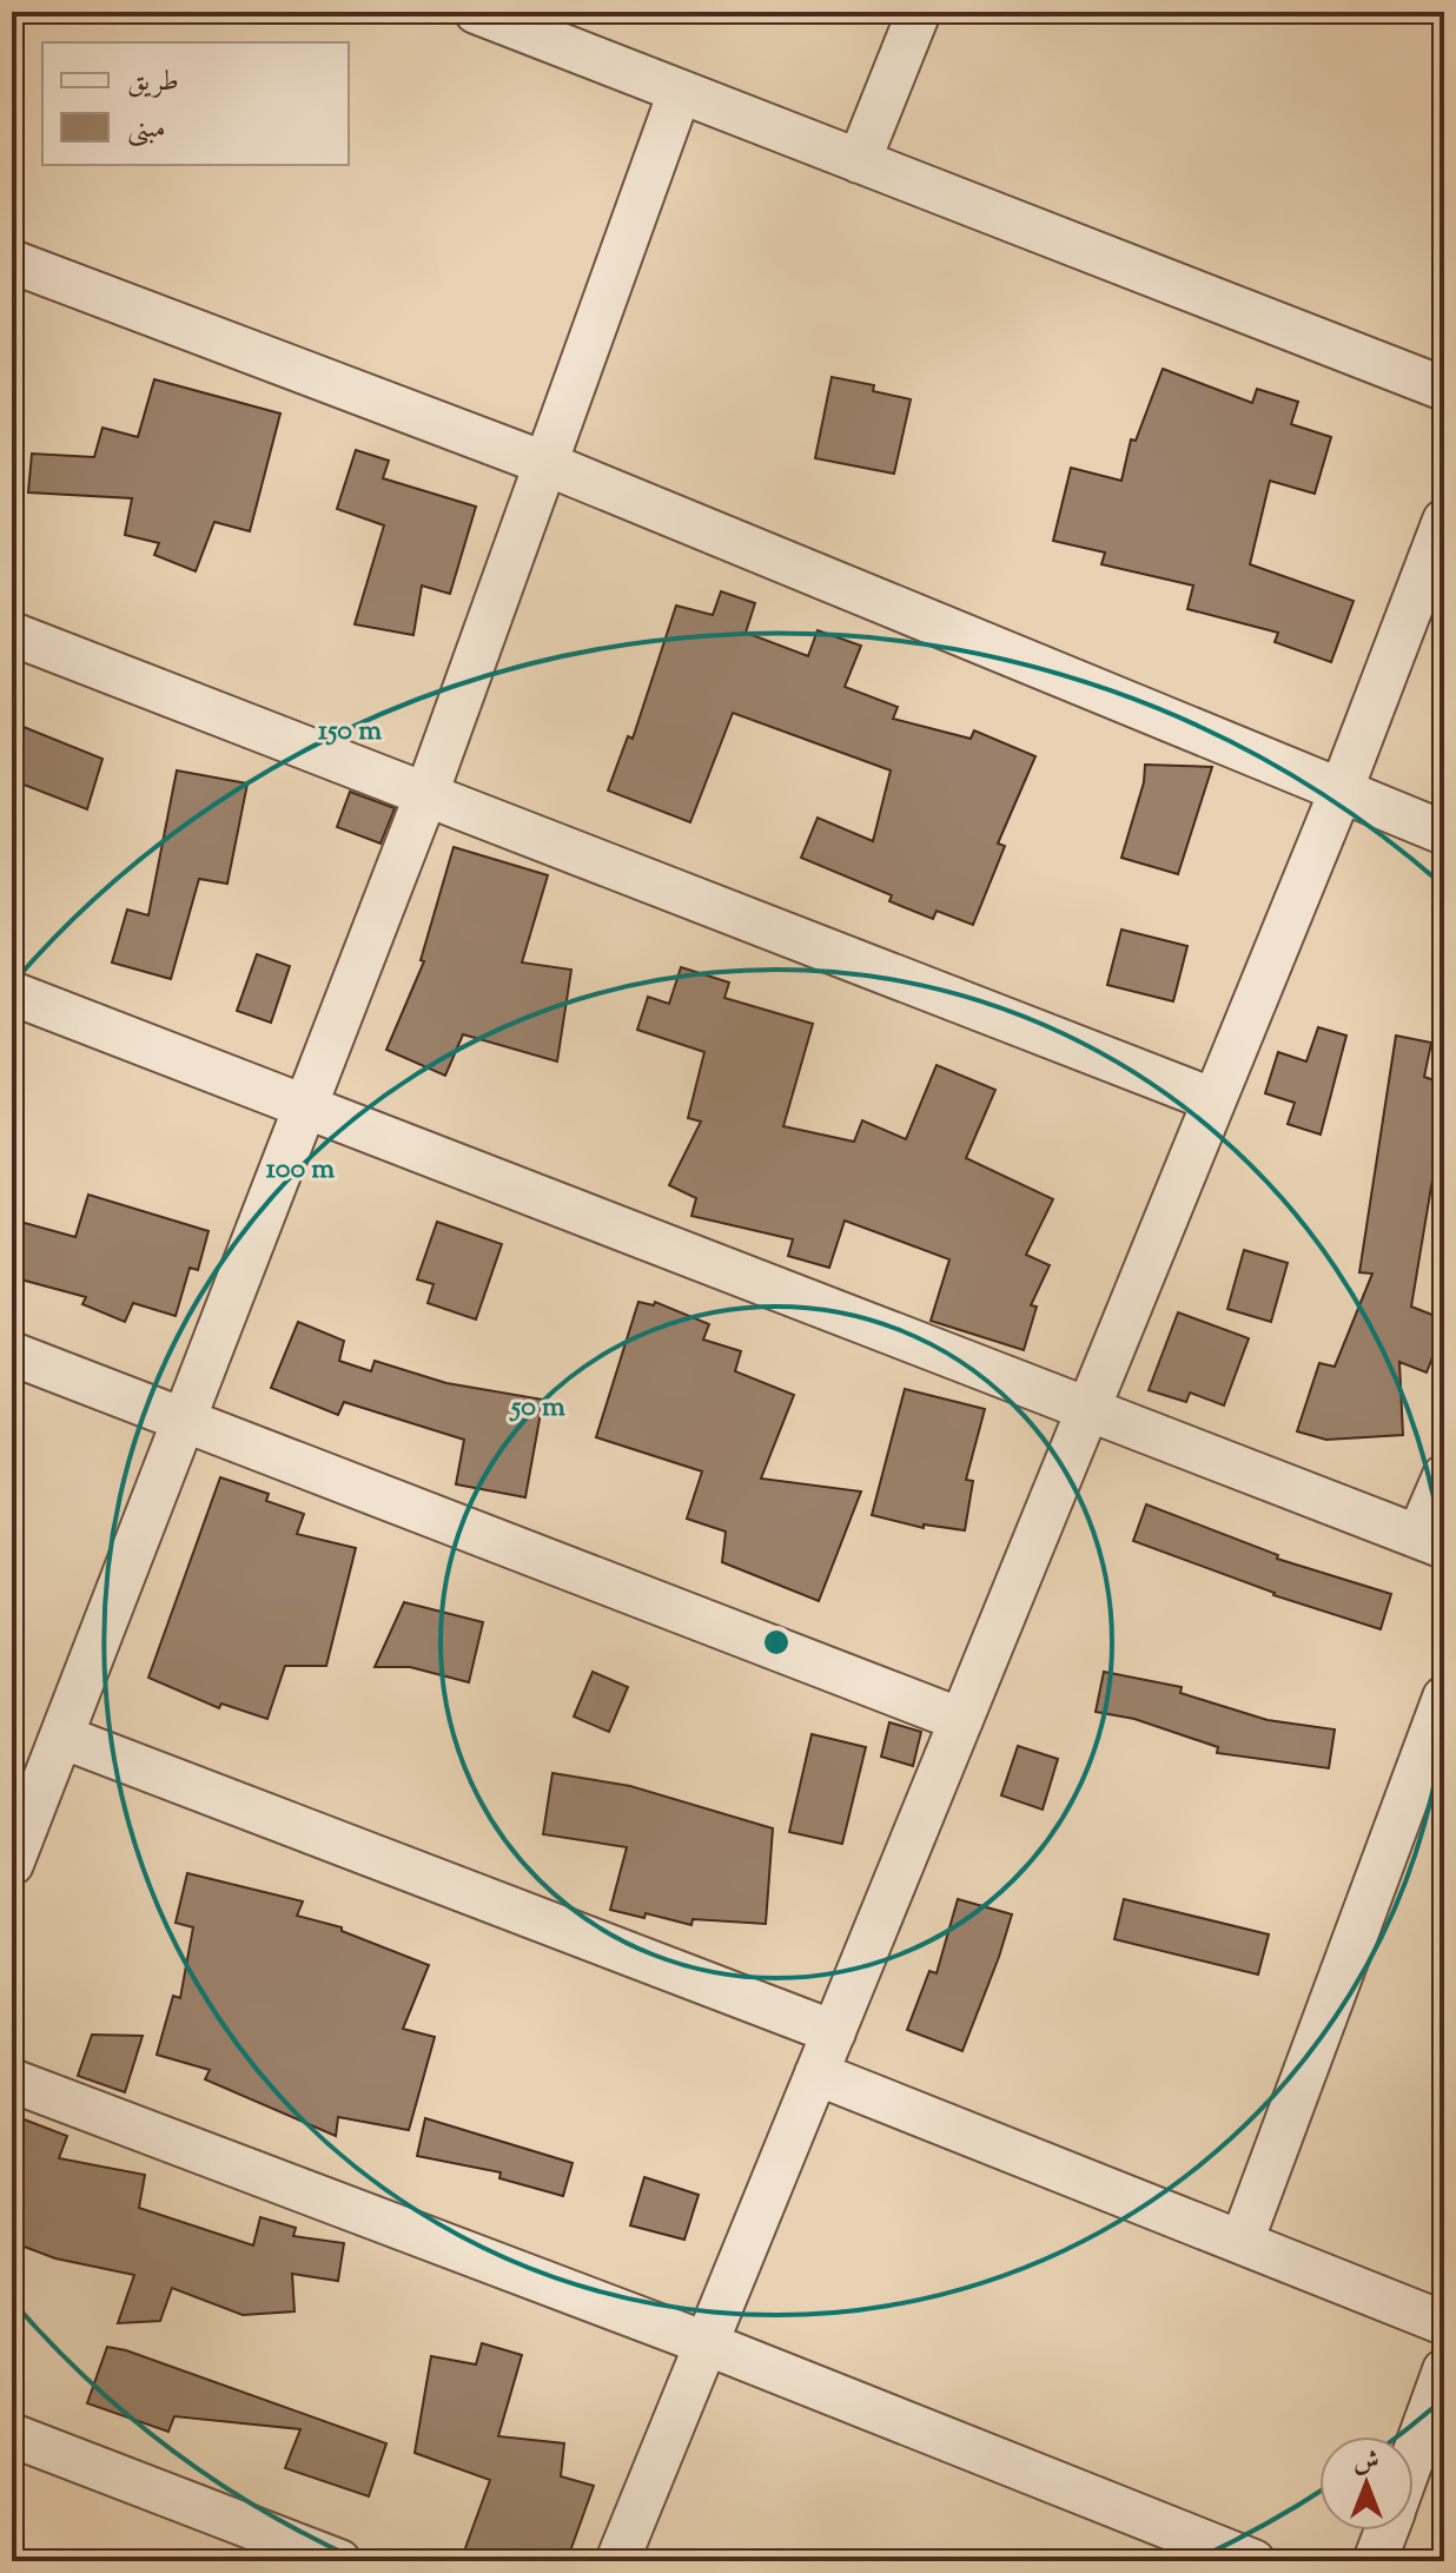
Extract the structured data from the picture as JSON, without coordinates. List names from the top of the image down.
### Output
{
  "legend": ["طريق", "مبنى"],
  "north": "top",
  "rings": ["150 m", "100 m", "50 m"]
}
